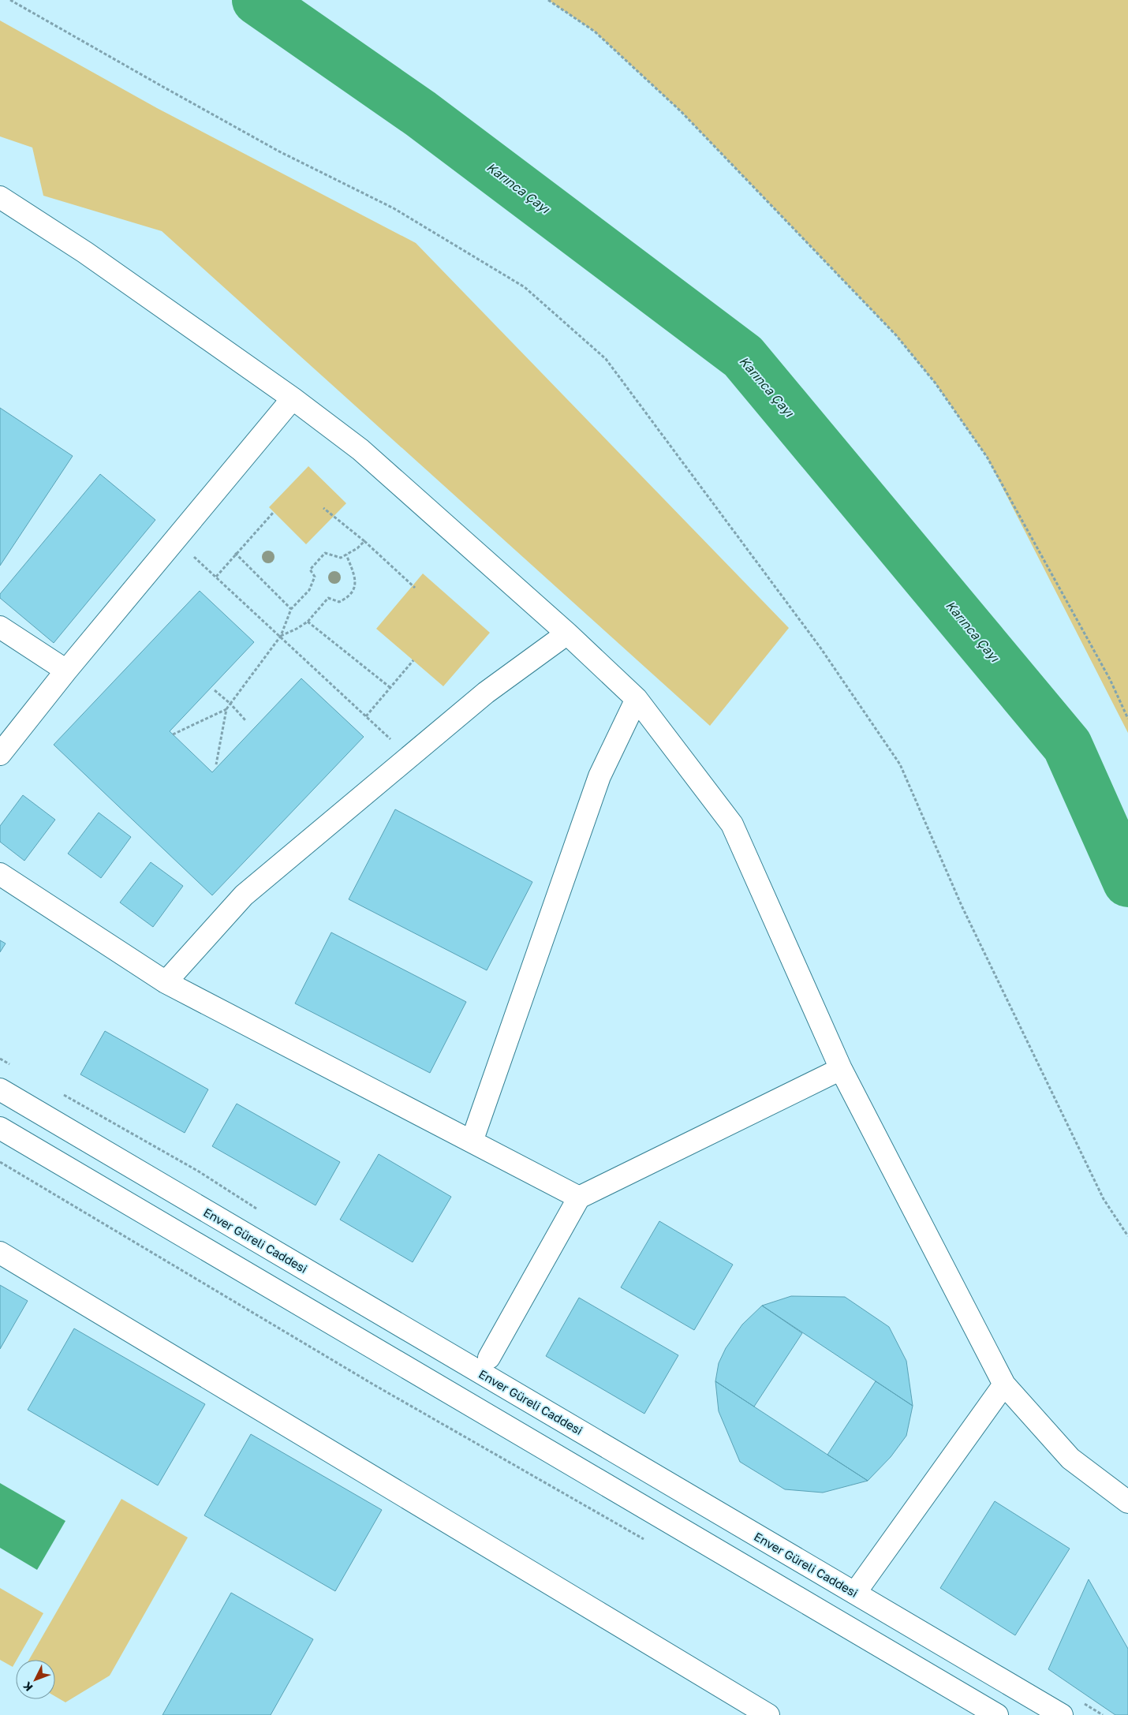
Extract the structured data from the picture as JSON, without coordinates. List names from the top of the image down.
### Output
{
  "streets": {
    "street": ["Enver Güreli Caddesi"]
  },
  "water": ["Karınca Çayı"],
  "north": "bottom left"
}
